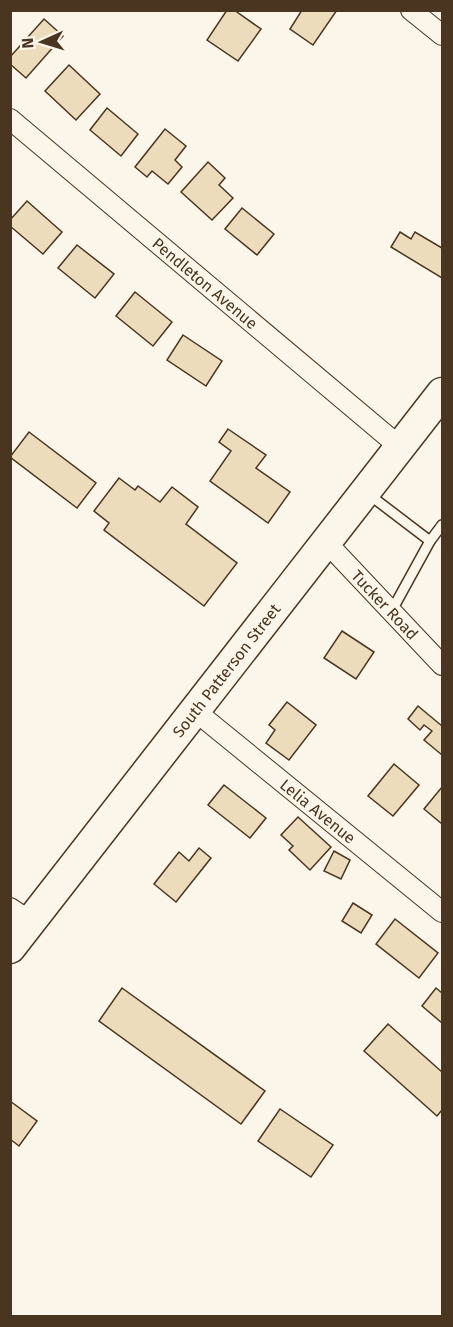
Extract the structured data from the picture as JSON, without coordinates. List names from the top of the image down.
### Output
{
  "streets": {
    "main road": ["South Patterson Street"],
    "street": ["Pendleton Avenue", "Tucker Road", "Lelia Avenue"]
  },
  "crossings": [
    ["Pendleton Avenue", "South Patterson Street"],
    ["Tucker Road", "South Patterson Street"],
    ["South Patterson Street", "Lelia Avenue"]
  ],
  "north": "left"
}
